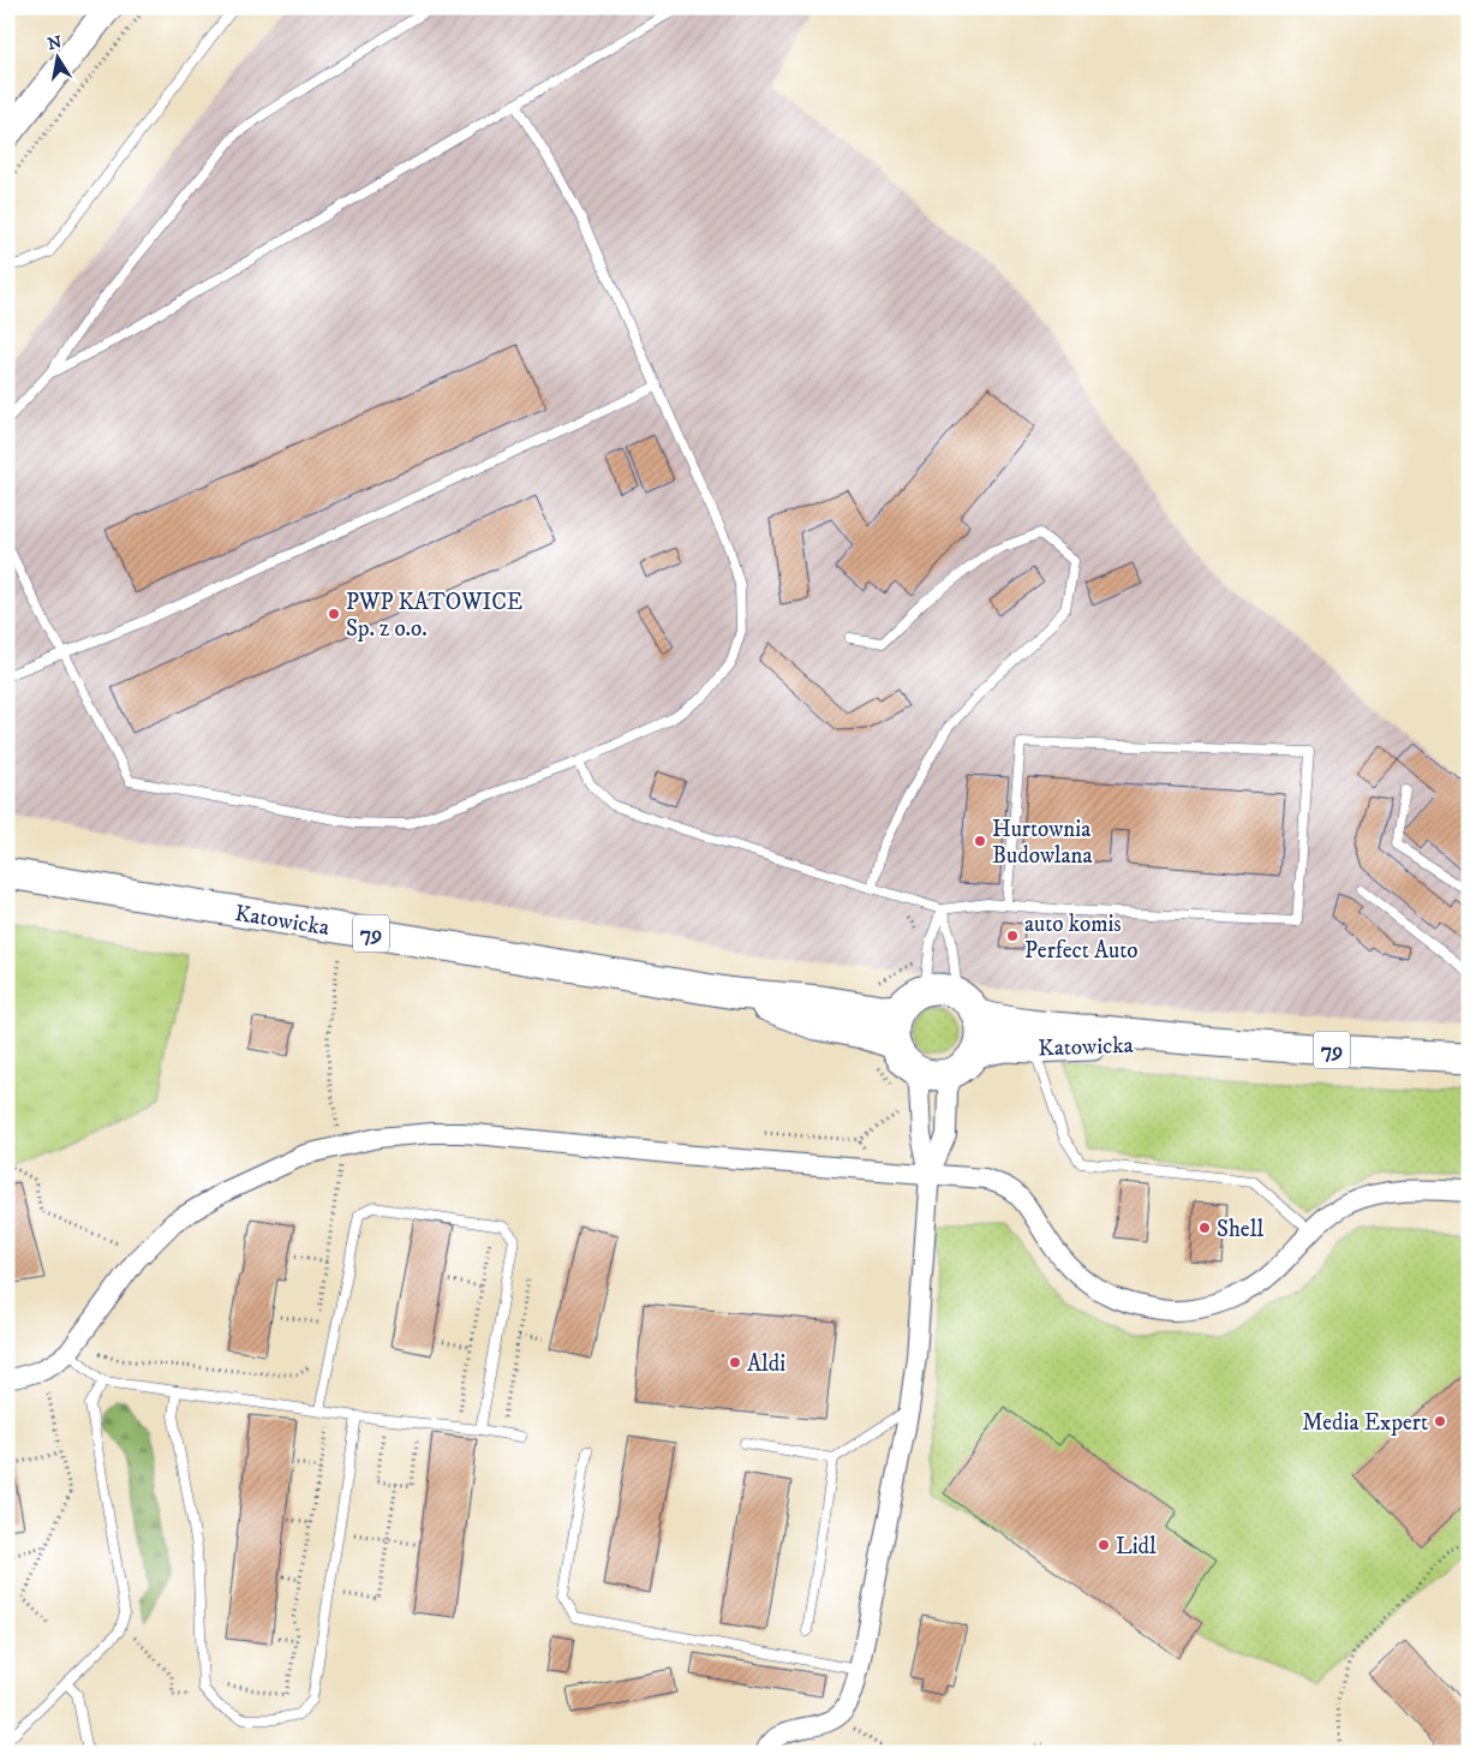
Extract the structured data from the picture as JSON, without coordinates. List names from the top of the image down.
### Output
{
  "streets": {
    "main road": ["Katowicka", "79"]
  },
  "crossings": [
    ["Katowicka", "79"]
  ],
  "places": [
    "PWP KATOWICE Sp. z o.o.",
    "Hurtownia Budowlana",
    "auto komis Perfect Auto",
    "Shell",
    "Aldi",
    "Media Expert",
    "Lidl"
  ],
  "north": "top"
}
